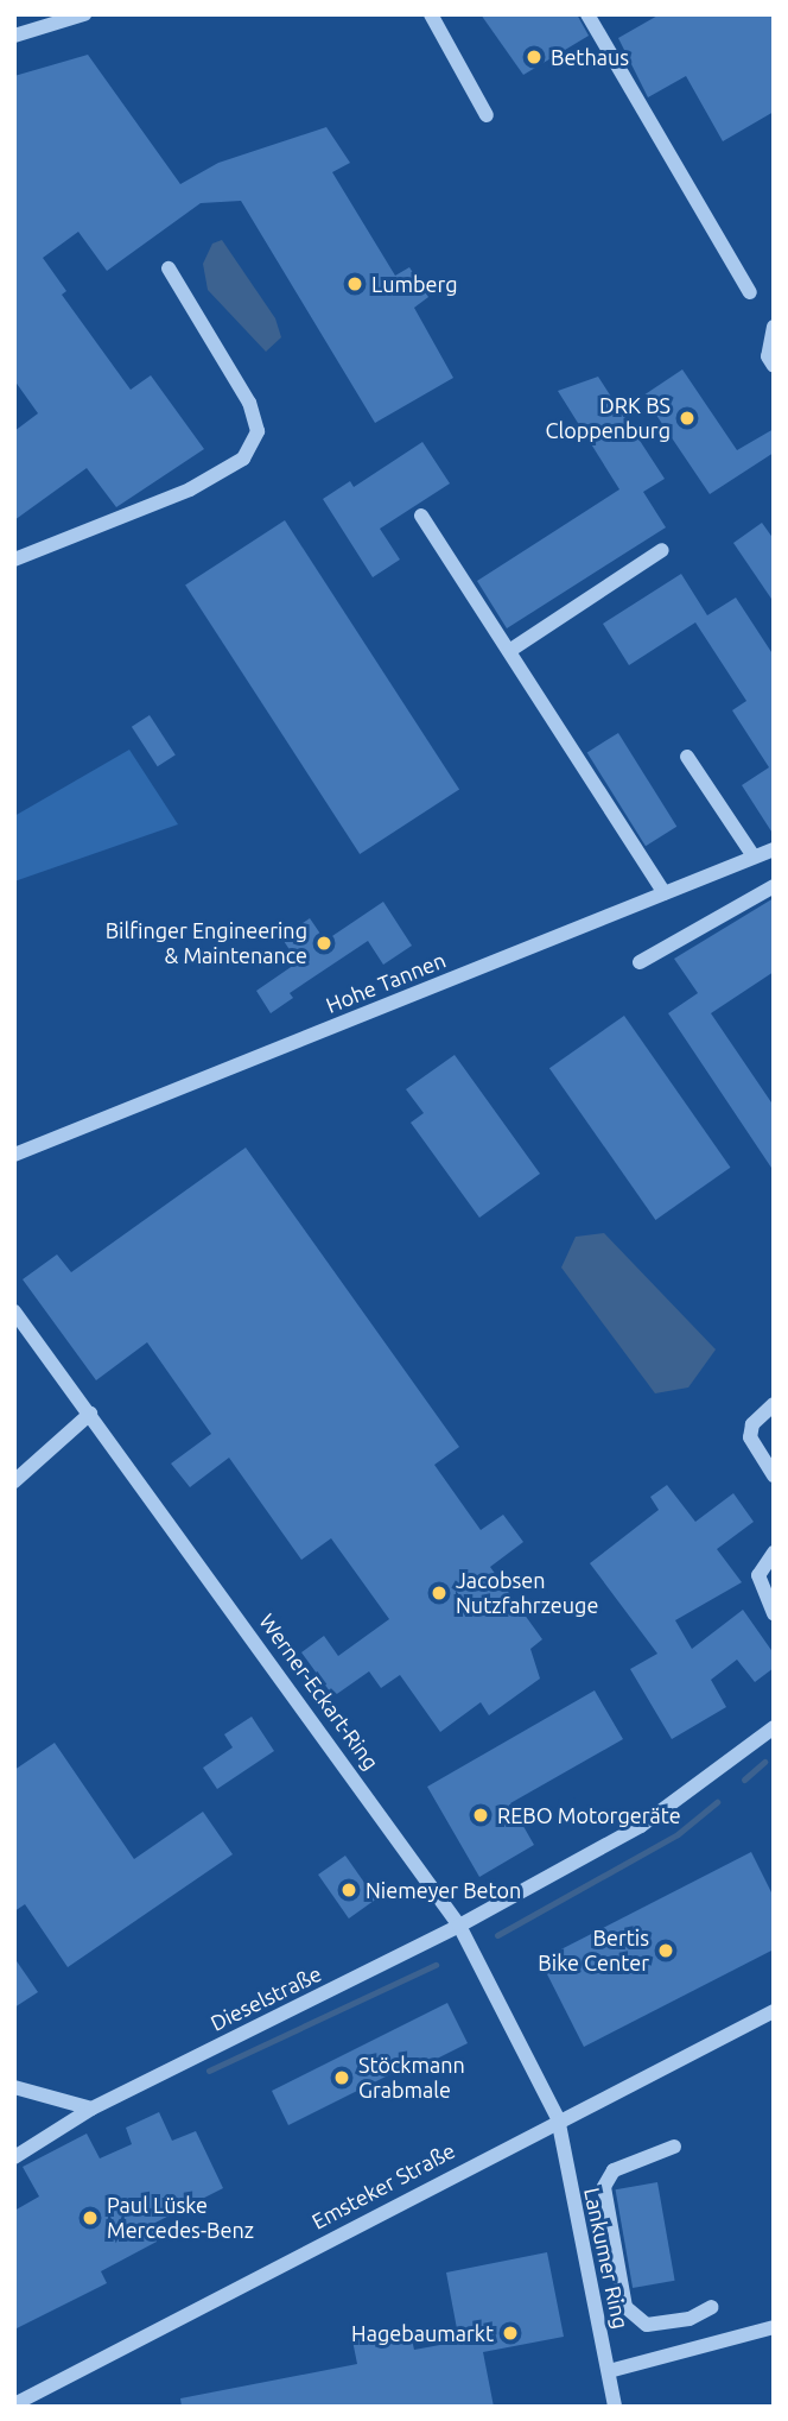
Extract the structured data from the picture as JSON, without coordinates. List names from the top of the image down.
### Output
{
  "streets": {
    "street": [
      "Hohe Tannen",
      "Werner-Eckart-Ring",
      "Dieselstraße",
      "Emsteker Straße",
      "Lankumer Ring"
    ]
  },
  "crossings": [
    ["Werner-Eckart-Ring", "Dieselstraße"],
    ["Werner-Eckart-Ring", "Emsteker Straße"],
    ["Werner-Eckart-Ring", "Lankumer Ring"],
    ["Emsteker Straße", "Lankumer Ring"]
  ],
  "places": [
    "Bethaus",
    "Lumberg",
    "DRK BS Cloppenburg",
    "Bilfinger Engineering & Maintenance",
    "Jacobsen Nutzfahrzeuge",
    "REBO Motorgeräte",
    "Niemeyer Beton",
    "Bertis Bike Center",
    "Stöckmann Grabmale",
    "Paul Lüske Mercedes-Benz",
    "Hagebaumarkt"
  ]
}
